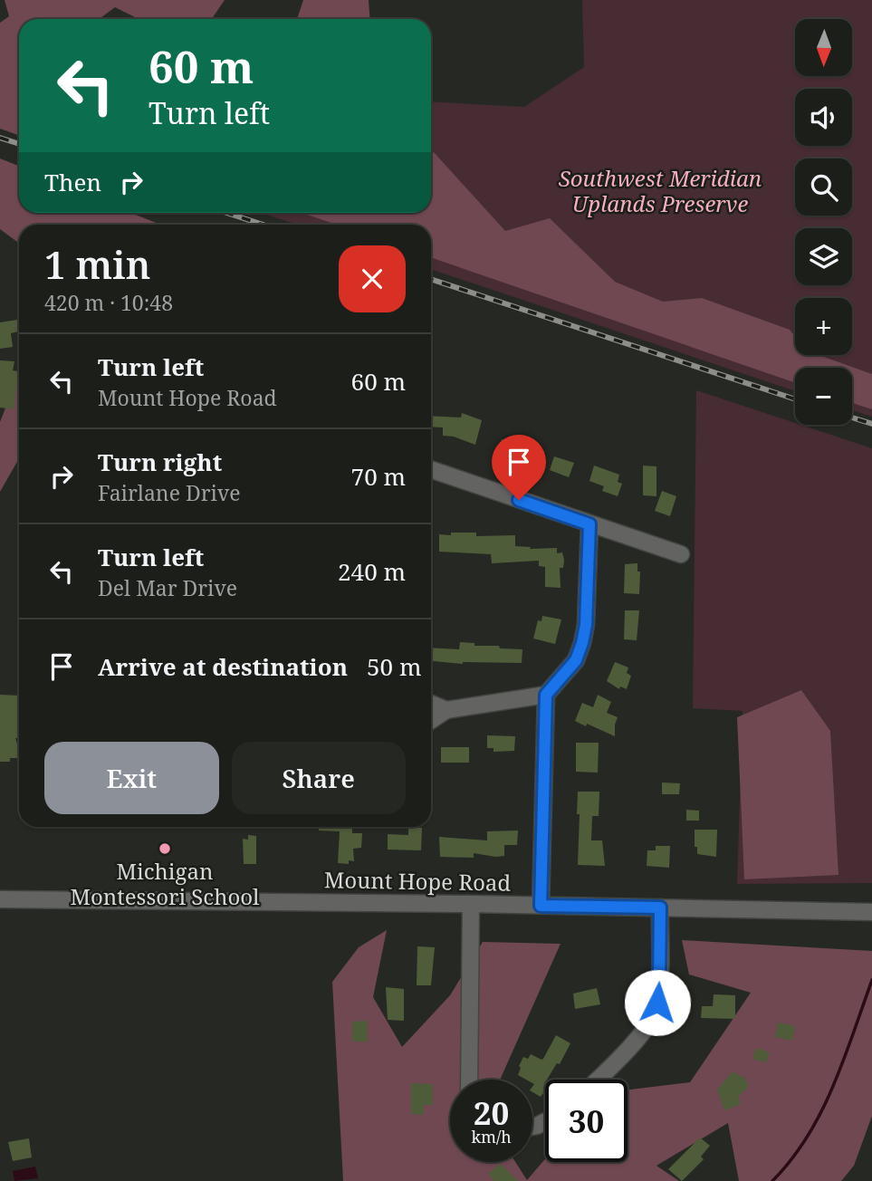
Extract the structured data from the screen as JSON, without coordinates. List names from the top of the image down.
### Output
{
  "streets": {
    "street": ["Mount Hope Road"]
  },
  "parks": ["Southwest Meridian Uplands Preserve"],
  "places": ["Michigan Montessori School"],
  "north": "bottom",
  "page": {
    "map_buttons": ["+", "−"],
    "turn": ["60 m", "Turn left"],
    "then": "Then",
    "heading": ["1 min", "420 m · 10:48"],
    "list": [
      {
        "name": "Turn left",
        "note": "Mount Hope Road",
        "value": "60 m"
      },
      {
        "name": "Turn right",
        "note": "Fairlane Drive",
        "value": "70 m"
      },
      {
        "name": "Turn left",
        "note": "Del Mar Drive",
        "value": "240 m"
      },
      {
        "name": "Arrive at destination",
        "value": "50 m"
      }
    ],
    "buttons": ["Exit", "Share"],
    "speed": "20 km/h",
    "limit": "30"
  }
}
